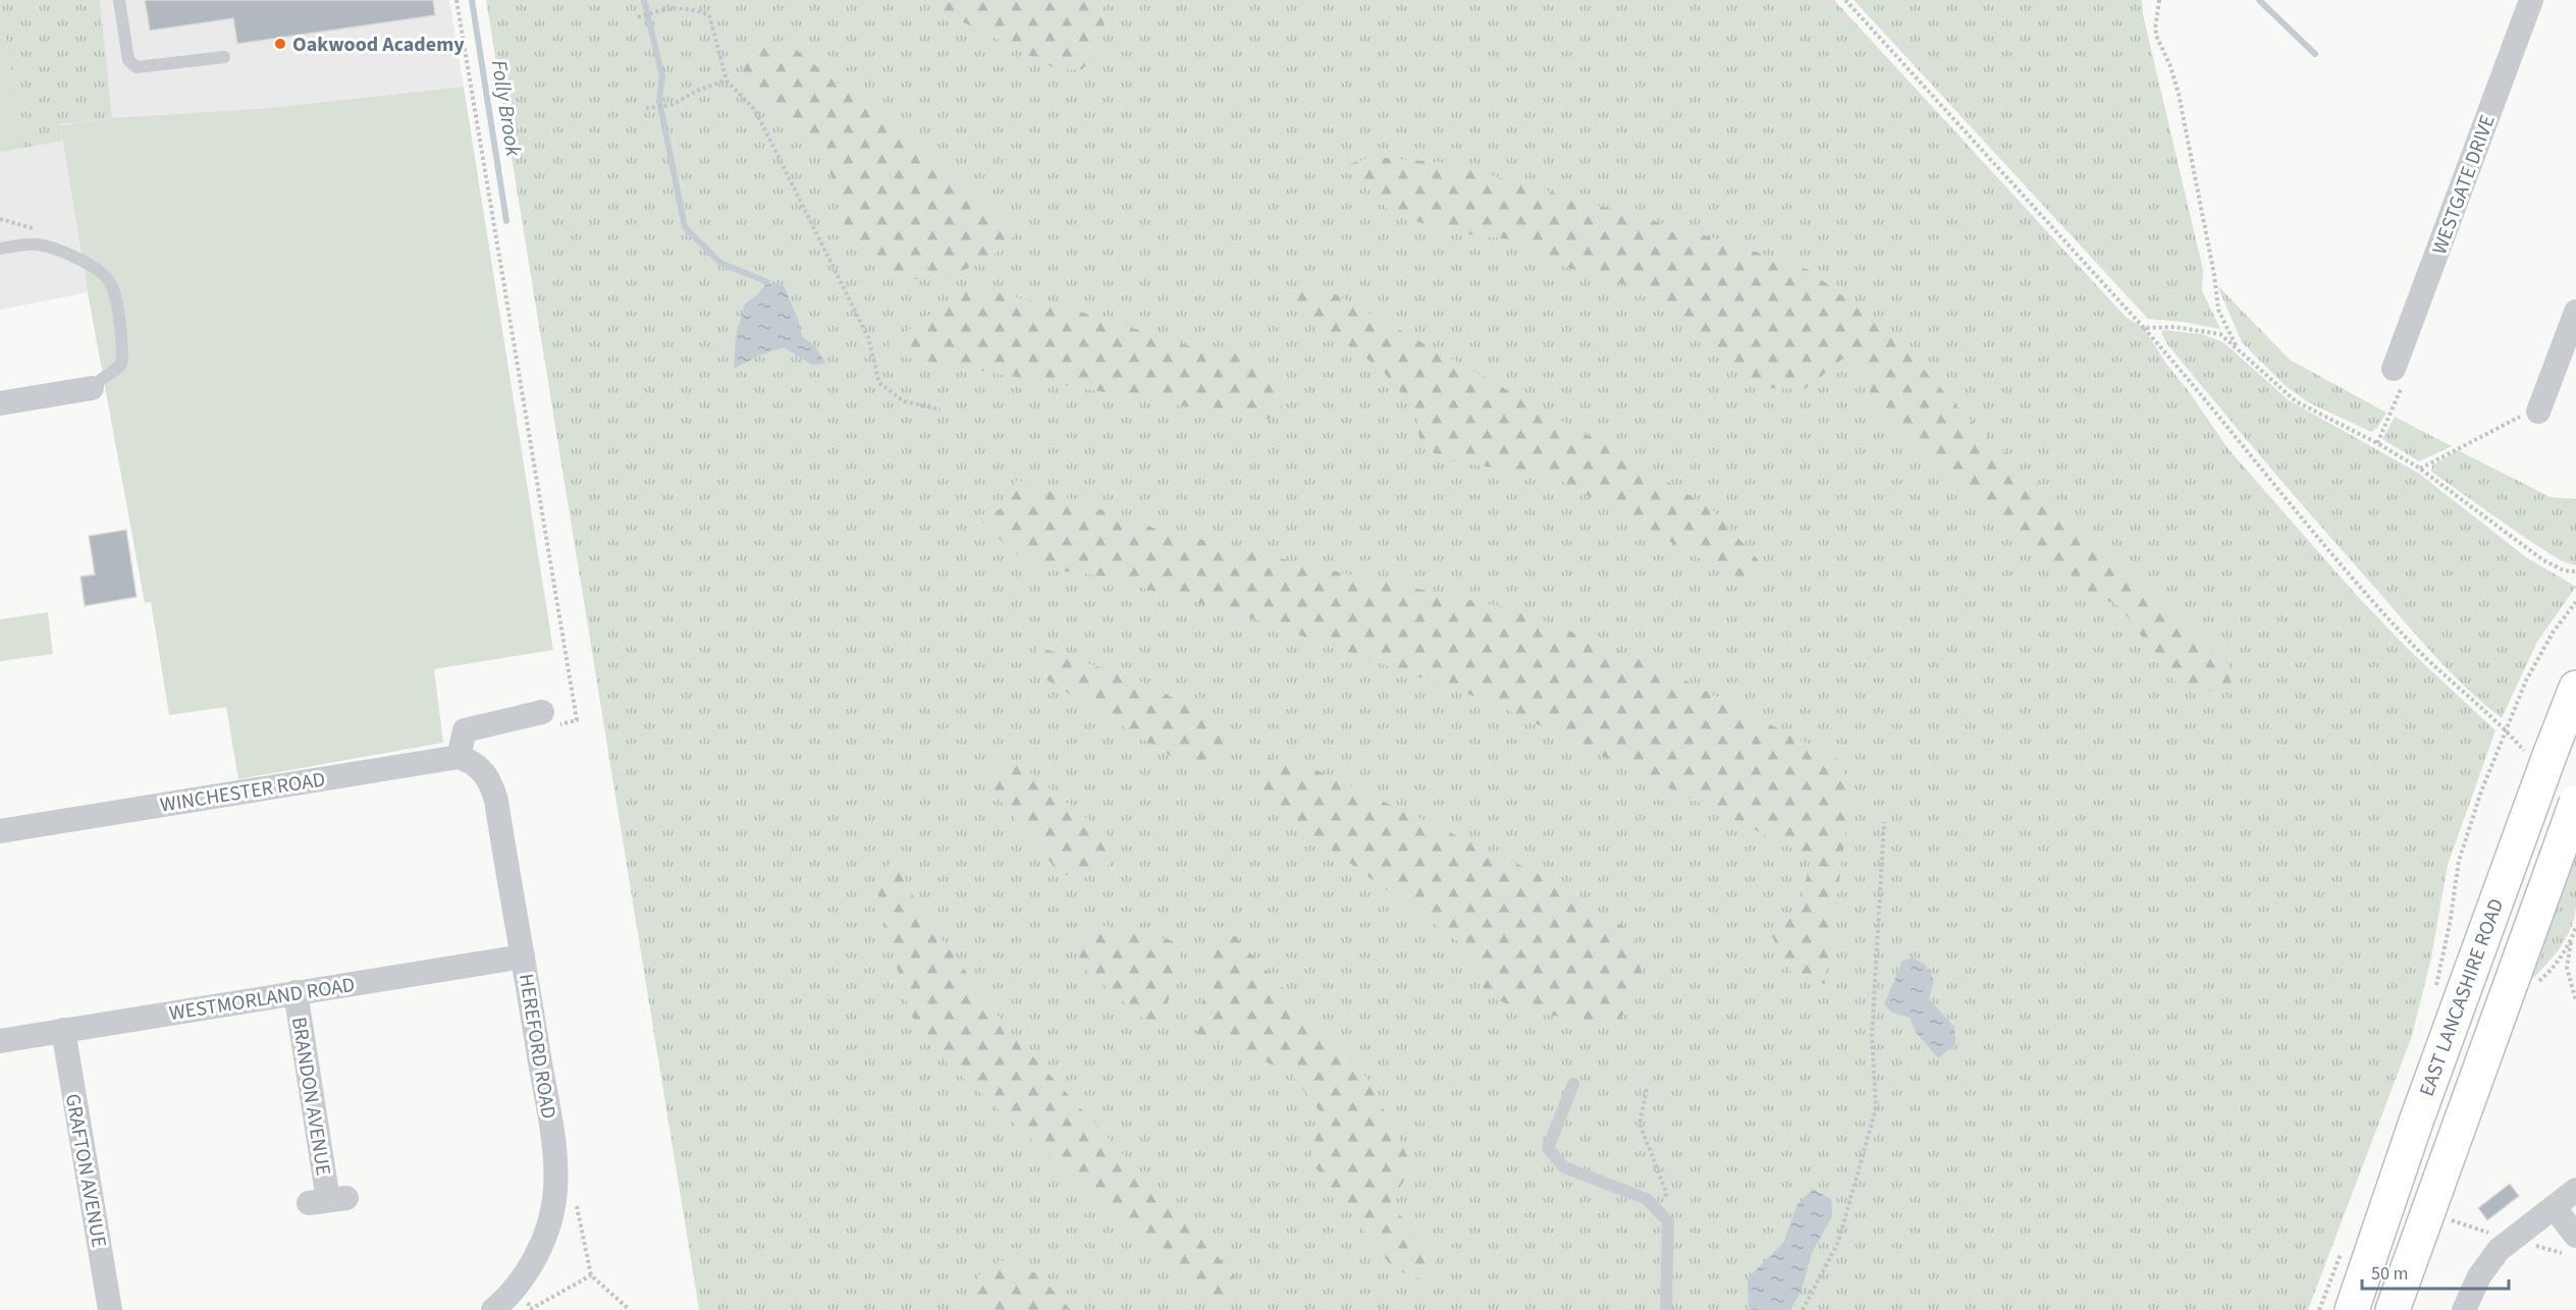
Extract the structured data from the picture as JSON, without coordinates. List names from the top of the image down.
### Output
{
  "streets": {
    "highway": ["EAST LANCASHIRE ROAD"],
    "street": [
      "WESTGATE DRIVE",
      "WINCHESTER ROAD",
      "WESTMORLAND ROAD",
      "HEREFORD ROAD",
      "BRANDON AVENUE",
      "GRAFTON AVENUE"
    ]
  },
  "crossings": [
    ["WINCHESTER ROAD", "HEREFORD ROAD"],
    ["WESTMORLAND ROAD", "HEREFORD ROAD"],
    ["WESTMORLAND ROAD", "BRANDON AVENUE"],
    ["WESTMORLAND ROAD", "GRAFTON AVENUE"]
  ],
  "water": ["Folly Brook"],
  "places": ["Oakwood Academy"],
  "scale_bar": "50 m"
}
